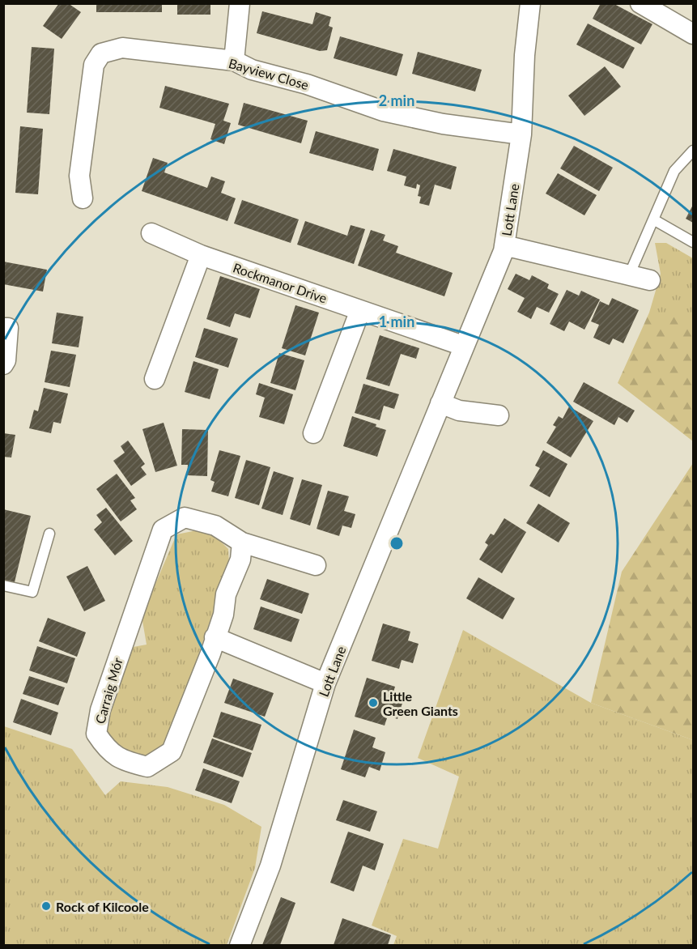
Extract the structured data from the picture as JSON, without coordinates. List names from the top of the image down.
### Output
{
  "streets": {
    "street": [
      "Bayview Close",
      "Lott Lane",
      "Rockmanor Drive",
      "Carraig Mór"
    ]
  },
  "crossings": [
    ["Bayview Close", "Lott Lane"],
    ["Lott Lane", "Rockmanor Drive"]
  ],
  "places": ["Little Green Giants", "Rock of Kilcoole"],
  "rings": ["2 min", "1 min"]
}
